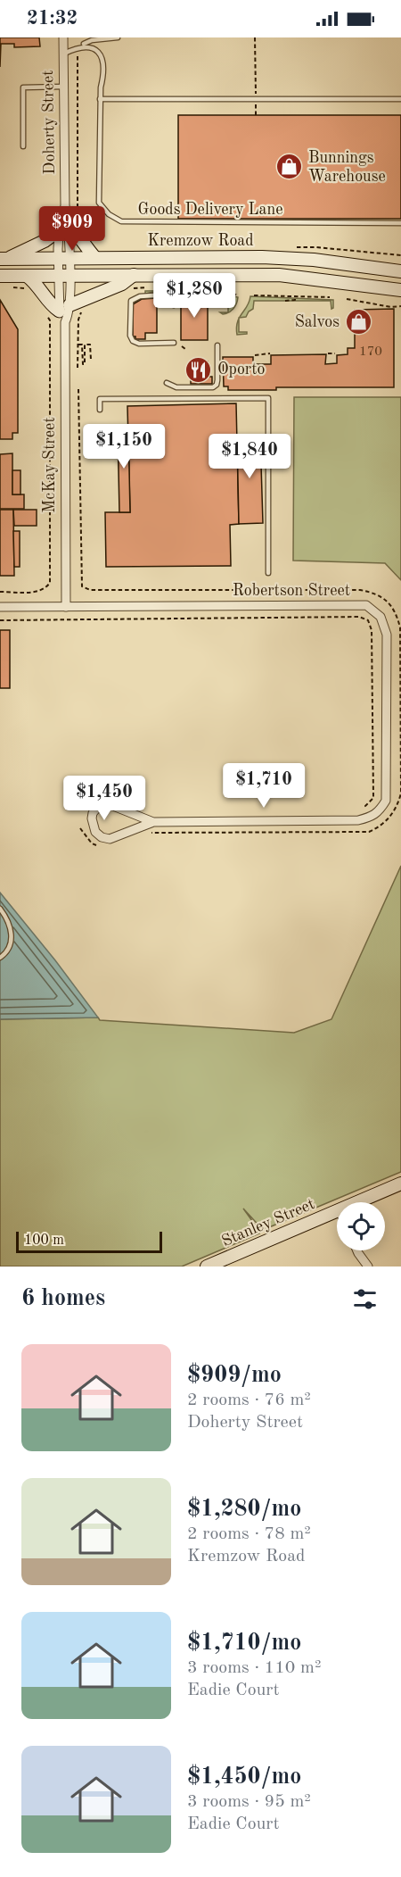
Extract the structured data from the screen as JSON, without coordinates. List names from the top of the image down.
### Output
{
  "streets": {
    "street": [
      "Doherty Street",
      "Kremzow Road",
      "McKay Street",
      "Robertson Street",
      "Stanley Street"
    ],
    "lane": ["Goods Delivery Lane"]
  },
  "crossings": [
    ["Doherty Street", "Kremzow Road"],
    ["Doherty Street", "McKay Street"],
    ["Kremzow Road", "McKay Street"],
    ["McKay Street", "Robertson Street"]
  ],
  "places": {
    "shop": ["Bunnings Warehouse", "Salvos"],
    "restaurant": ["Oporto"]
  },
  "house_numbers": ["170"],
  "scale_bar": "100 m",
  "page": {
    "status": "21:32",
    "price": [
      "$909",
      "$1,280",
      "$1,150",
      "$1,840",
      "$1,710",
      "$1,450"
    ],
    "scale": "100 m",
    "heading": "6 homes",
    "list": [
      {
        "name": "$909/mo",
        "note": "2 rooms · 76 m² · Doherty Street"
      },
      {
        "name": "$1,280/mo",
        "note": "2 rooms · 78 m² · Kremzow Road"
      },
      {
        "name": "$1,710/mo",
        "note": "3 rooms · 110 m² · Eadie Court"
      },
      {
        "name": "$1,450/mo",
        "note": "3 rooms · 95 m² · Eadie Court"
      }
    ]
  }
}
